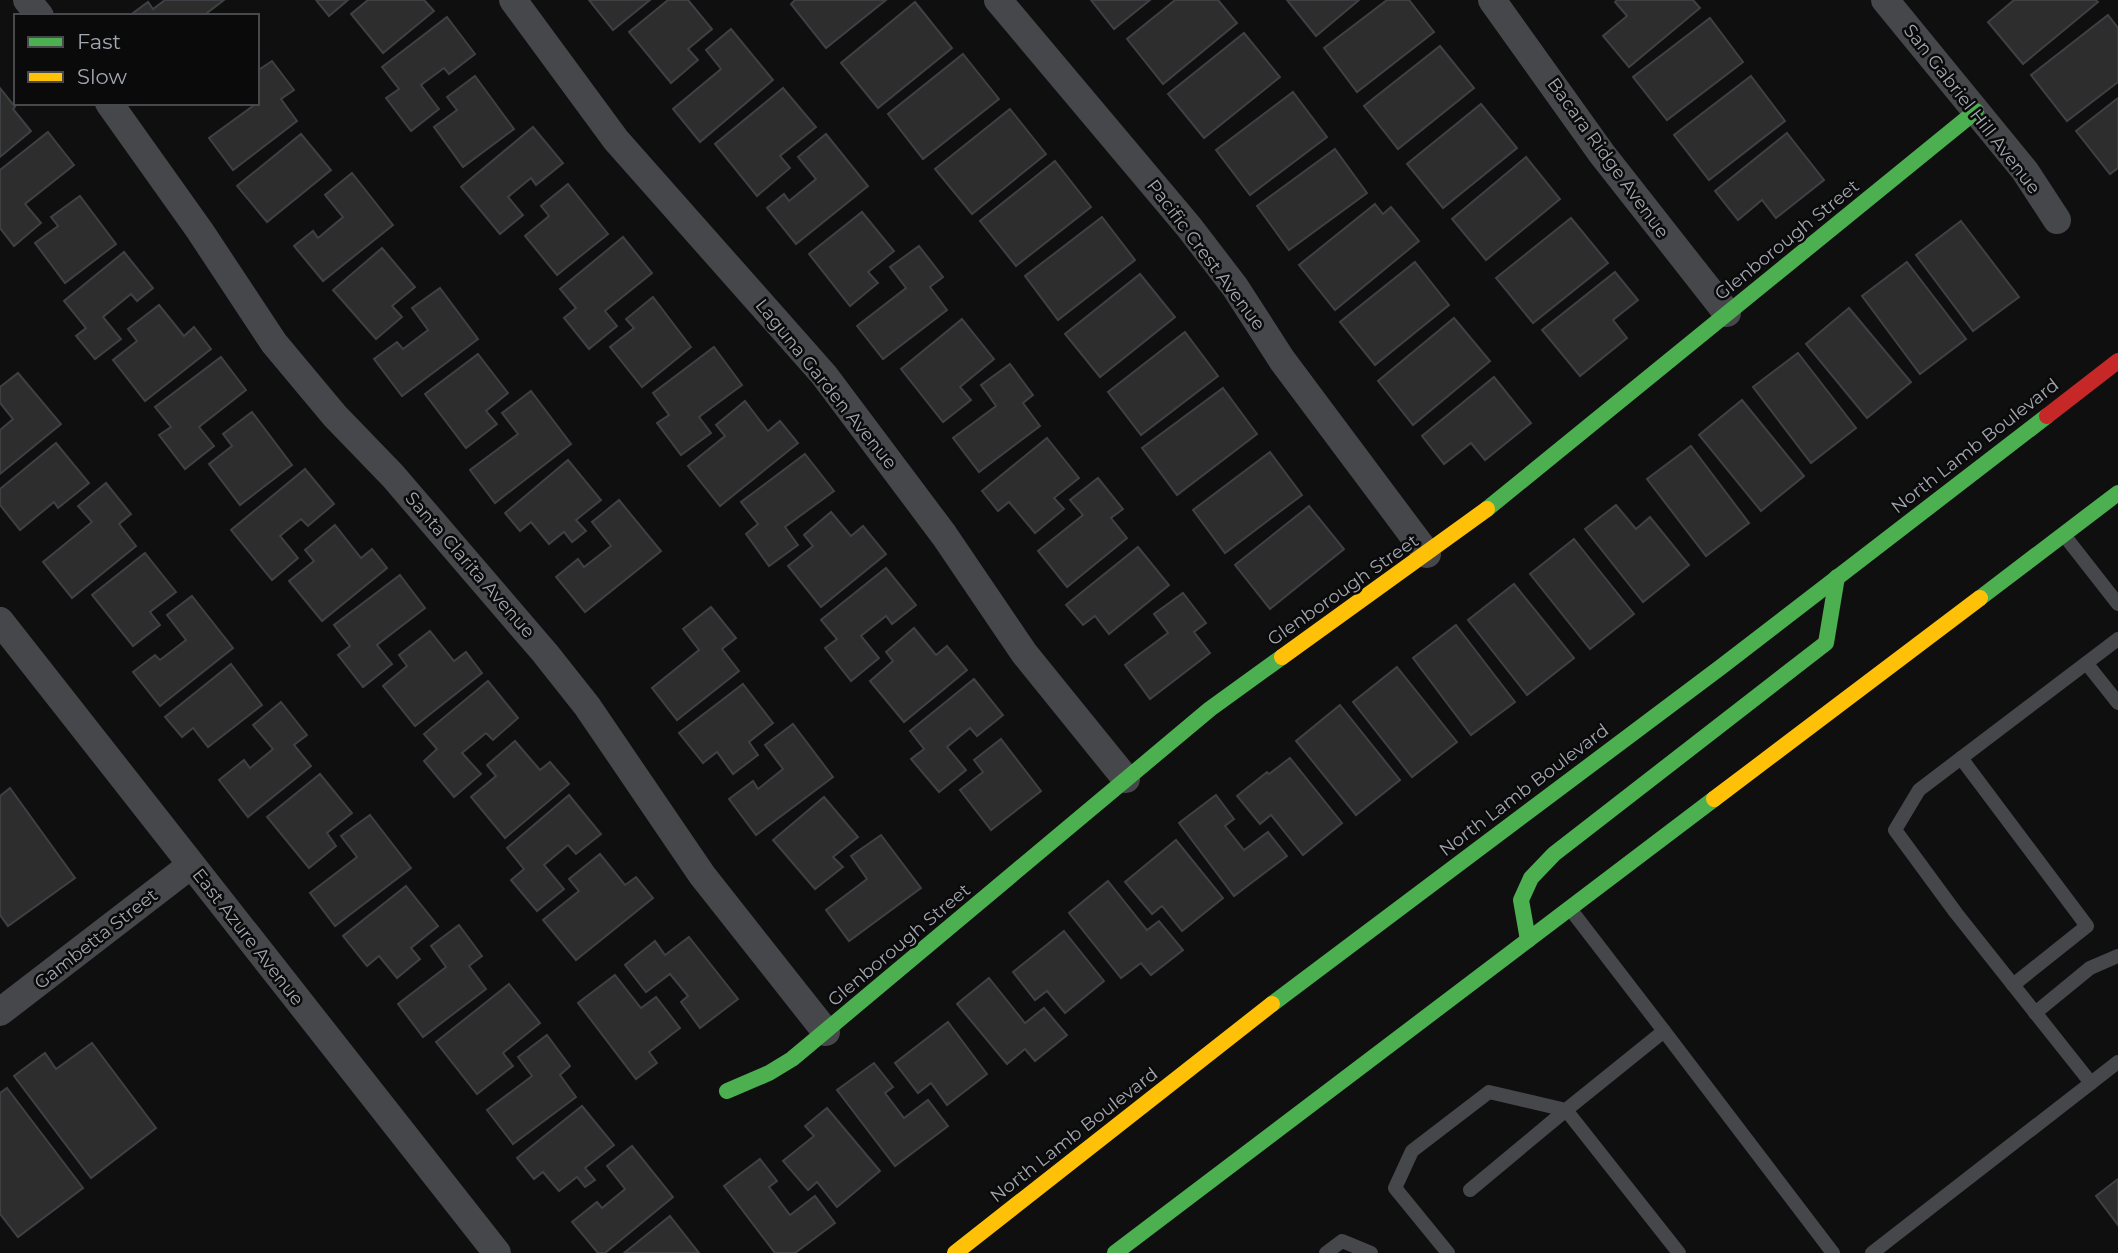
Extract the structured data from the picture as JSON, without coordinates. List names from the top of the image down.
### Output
{
  "streets": {
    "main road": ["Glenborough Street", "North Lamb Boulevard"],
    "street": [
      "San Gabriel Hill Avenue",
      "Bacara Ridge Avenue",
      "Pacific Crest Avenue",
      "Laguna Garden Avenue",
      "Santa Clarita Avenue",
      "East Azure Avenue",
      "Gambetta Street"
    ]
  },
  "crossings": [
    ["San Gabriel Hill Avenue", "Glenborough Street"],
    ["Bacara Ridge Avenue", "Glenborough Street"],
    ["Glenborough Street", "Pacific Crest Avenue"],
    ["Glenborough Street", "Laguna Garden Avenue"],
    ["Glenborough Street", "Santa Clarita Avenue"],
    ["East Azure Avenue", "Gambetta Street"]
  ],
  "legend": ["Fast", "Slow"]
}
